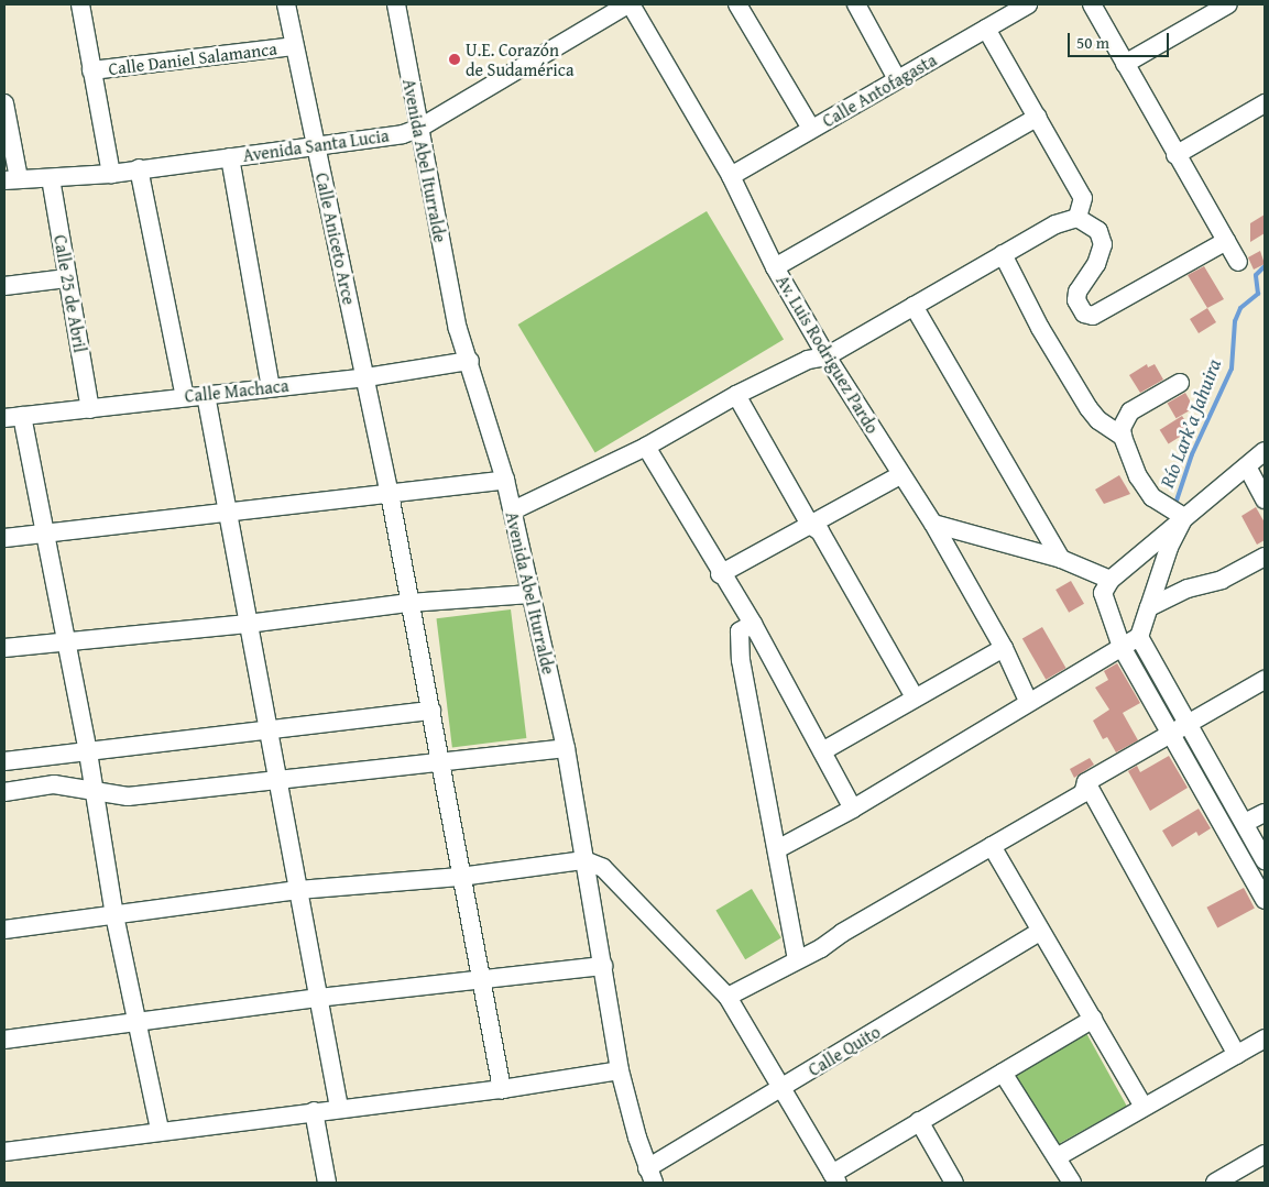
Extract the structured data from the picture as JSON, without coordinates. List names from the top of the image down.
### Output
{
  "streets": {
    "street": [
      "Calle Daniel Salamanca",
      "Calle Antofagasta",
      "Avenida Santa Lucia",
      "Avenida Abel Iturralde",
      "Calle Aniceto Arce",
      "Calle 25 de Abril",
      "Av. Luis Rodriguez Pardo",
      "Calle Machaca",
      "Calle Quito"
    ]
  },
  "crossings": [
    ["Calle Daniel Salamanca", "Calle Aniceto Arce"],
    ["Calle Antofagasta", "Av. Luis Rodriguez Pardo"],
    ["Avenida Santa Lucia", "Avenida Abel Iturralde"],
    ["Avenida Santa Lucia", "Calle Aniceto Arce"],
    ["Avenida Santa Lucia", "Calle 25 de Abril"],
    ["Avenida Santa Lucia", "Av. Luis Rodriguez Pardo"],
    ["Avenida Abel Iturralde", "Calle Machaca"],
    ["Avenida Abel Iturralde", "Calle Quito"],
    ["Calle Aniceto Arce", "Calle Machaca"],
    ["Calle 25 de Abril", "Calle Machaca"]
  ],
  "water": ["Río Lark’a Jahuira"],
  "places": ["U.E. Corazón de Sudamérica"],
  "scale_bar": "50 m"
}
